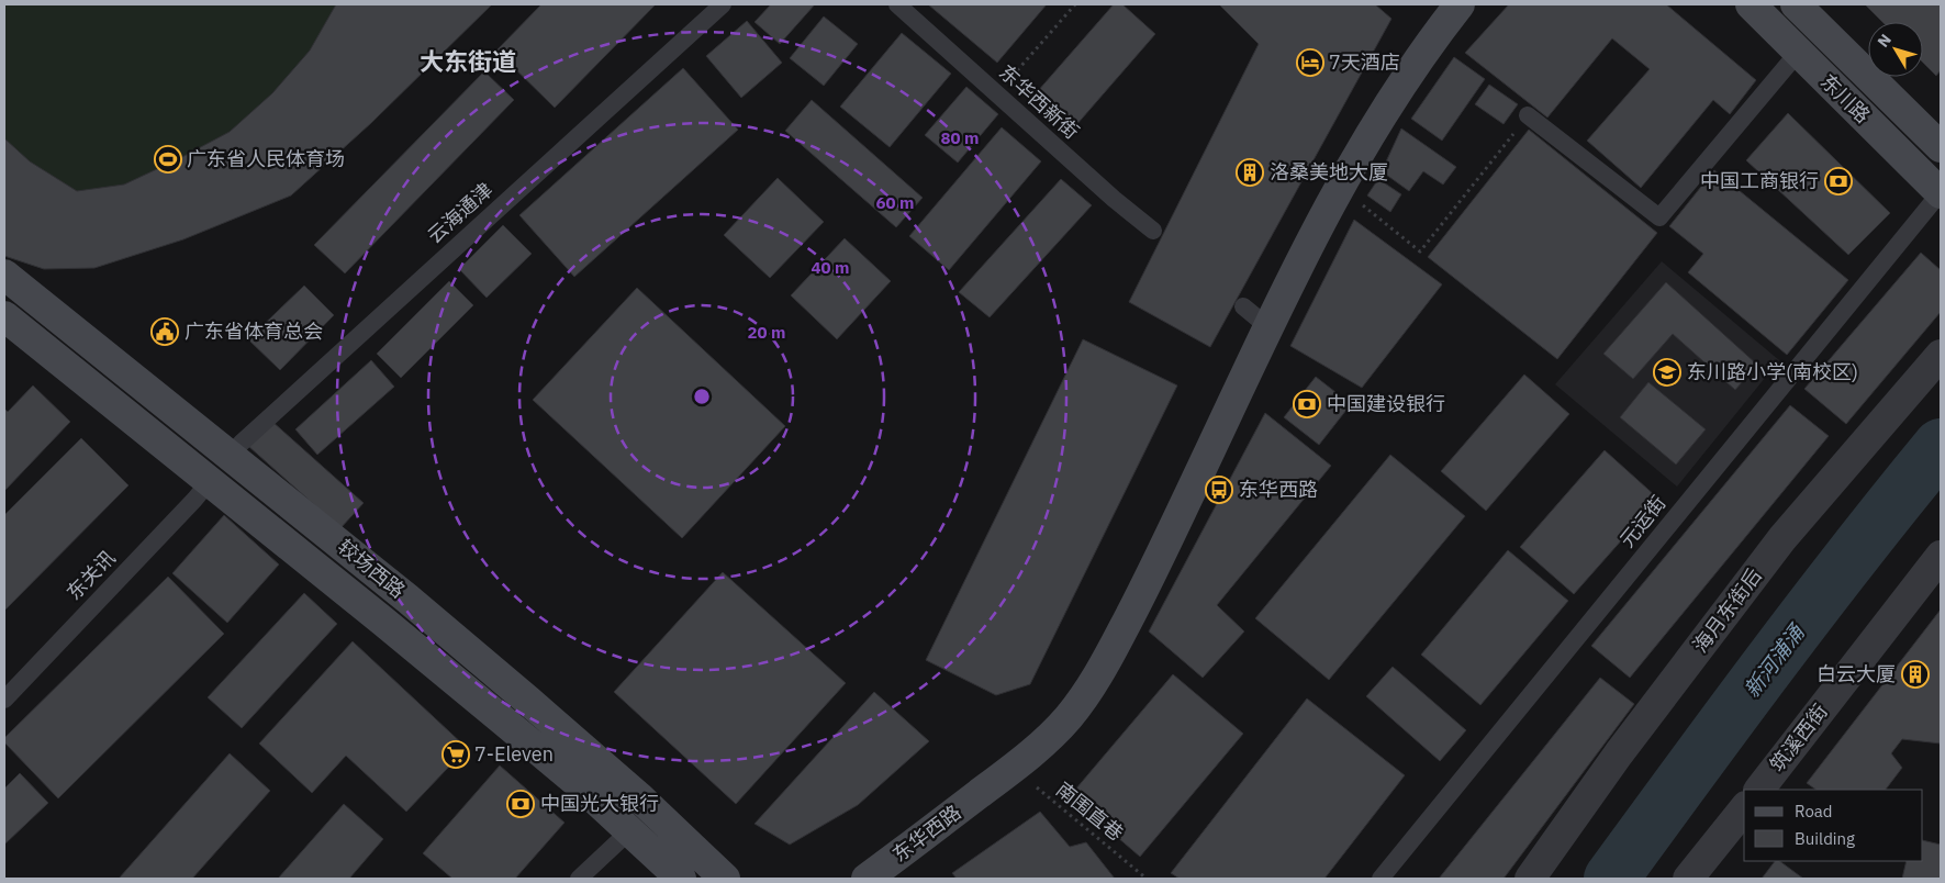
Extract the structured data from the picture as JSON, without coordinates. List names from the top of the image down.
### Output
{
  "streets": {
    "street": [
      "东川路",
      "较场西路",
      "海月东街后",
      "筑溪西街",
      "东华西路"
    ],
    "lane": [
      "东华西新街",
      "云海通津",
      "元运街",
      "东关讯"
    ],
    "path": ["南围直巷"]
  },
  "crossings": [
    ["东川路", "元运街"],
    ["云海通津", "较场西路"],
    ["较场西路", "东关讯"],
    ["南围直巷", "东华西路"]
  ],
  "districts": ["大东街道"],
  "water": ["新河浦涌"],
  "places": {
    "hotel": ["7天酒店"],
    "sports": ["广东省人民体育场"],
    "building": ["洛桑美地大厦", "白云大厦"],
    "bank": ["中国工商银行", "中国建设银行", "中国光大银行"],
    "public building": ["广东省体育总会"],
    "school or university": ["东川路小学(南校区)"],
    "bus stop": ["东华西路"],
    "supermarket": ["7-Eleven"]
  },
  "legend": ["Road", "Building"],
  "north": "top left",
  "rings": [
    "80 m",
    "60 m",
    "40 m",
    "20 m"
  ]
}
